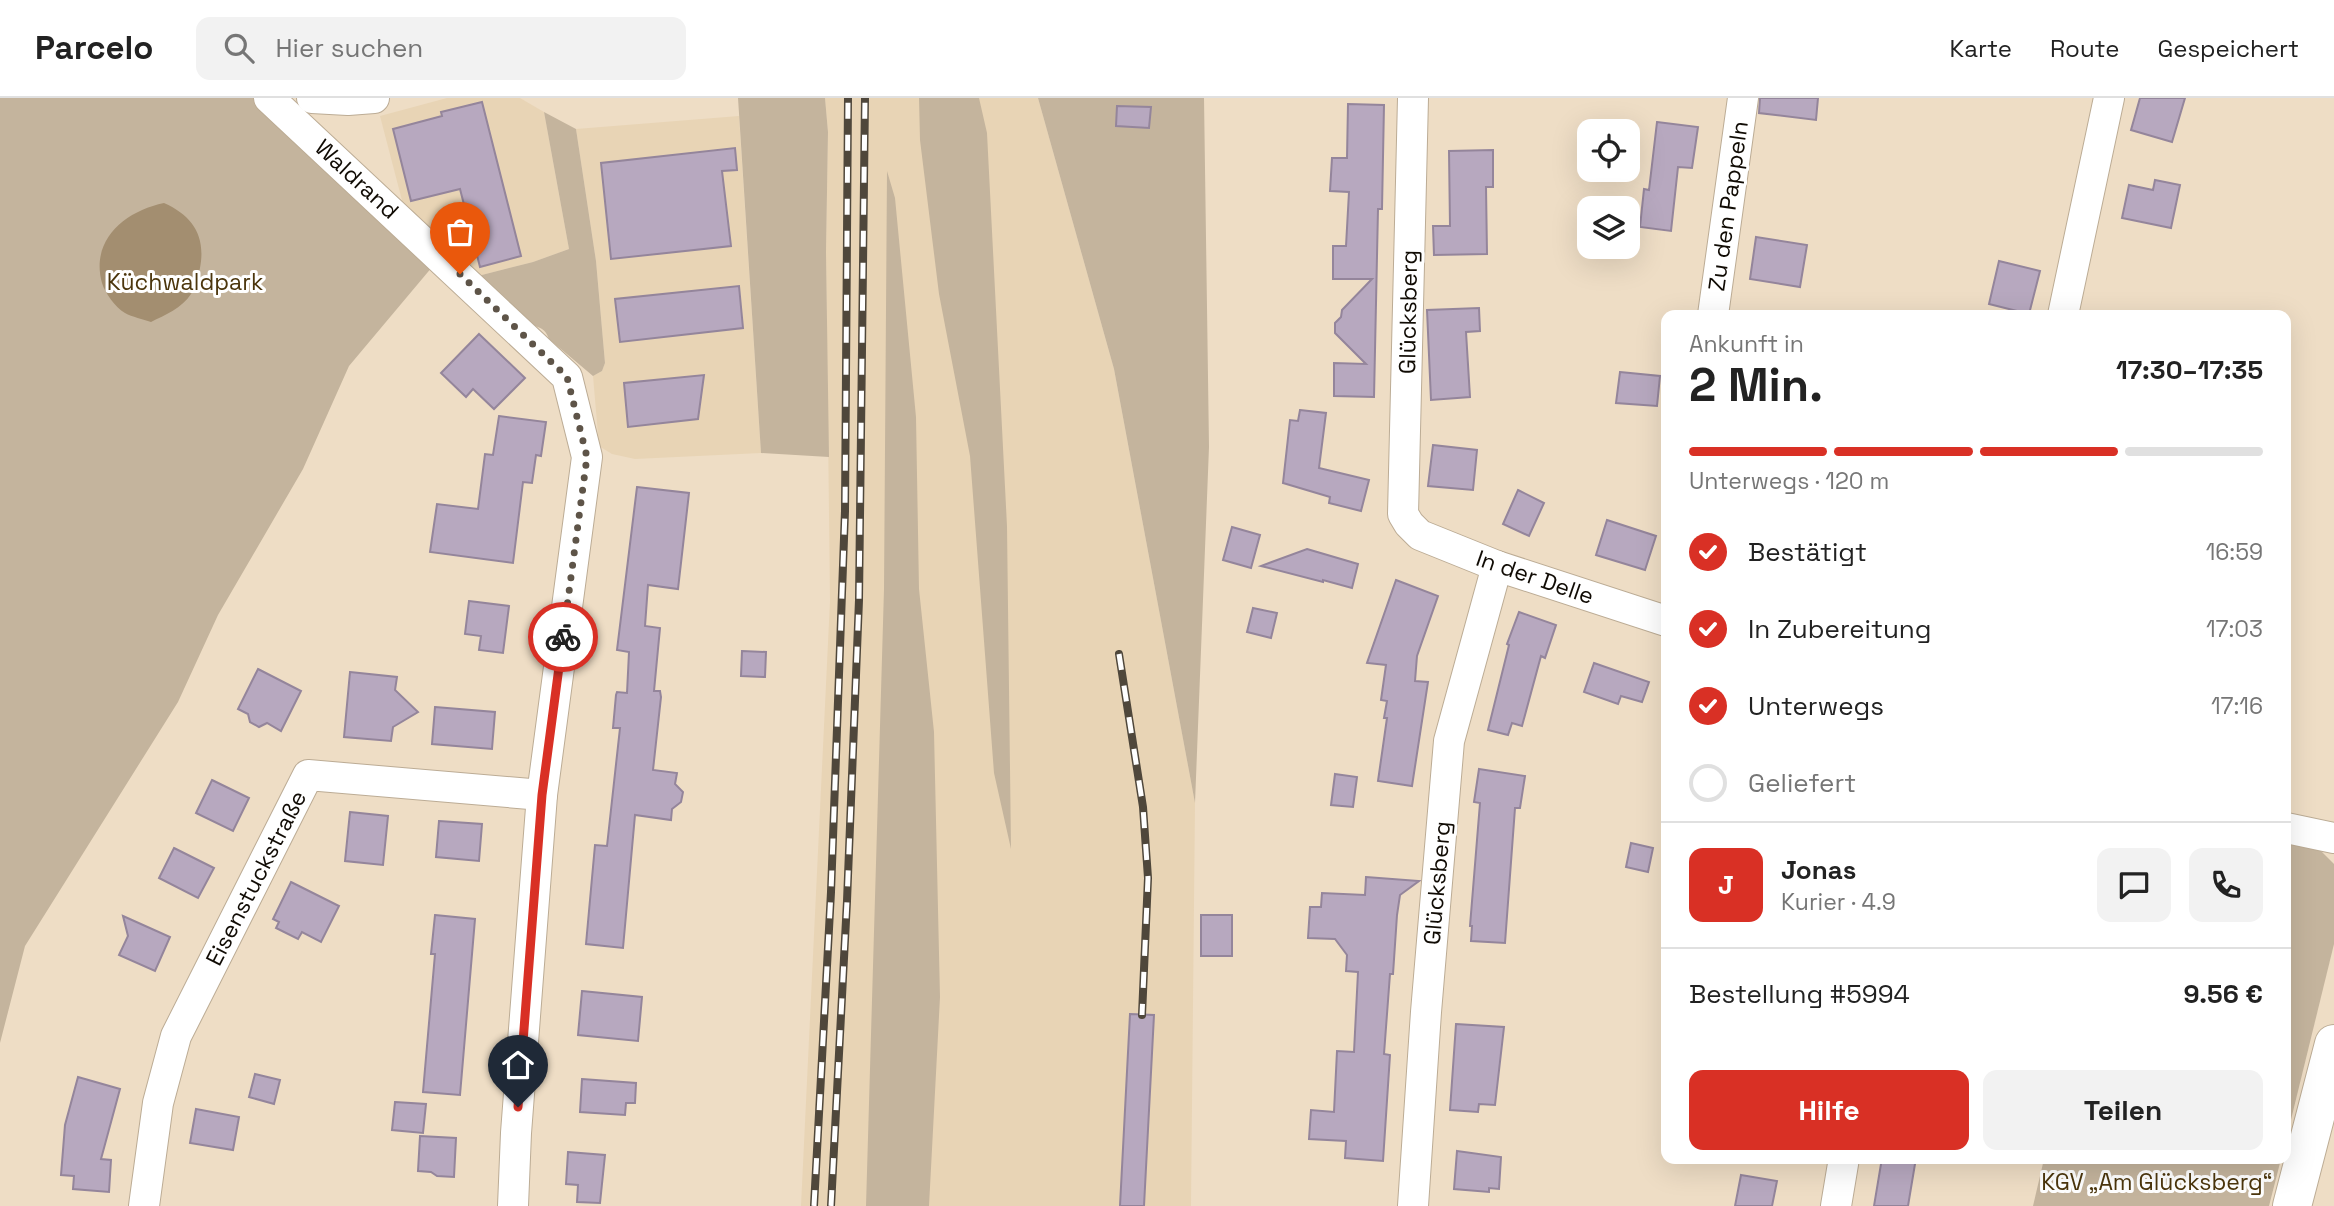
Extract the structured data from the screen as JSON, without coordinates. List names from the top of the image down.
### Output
{
  "streets": {
    "street": [
      "Waldrand",
      "Zu den Pappeln",
      "Glücksberg",
      "In der Delle",
      "Eisenstuckstraße"
    ]
  },
  "crossings": [
    ["Waldrand", "Eisenstuckstraße"],
    ["Glücksberg", "In der Delle"]
  ],
  "parks": ["Küchwaldpark", "KGV „Am Glücksberg“"],
  "page": {
    "header": "Parcelo",
    "search": "Hier suchen",
    "nav": ["Karte", "Route", "Gespeichert"],
    "heading": ["2 Min.", "Ankunft in", "17:30–17:35"],
    "panel": [
      "Jonas",
      "Kurier · 4.9",
      "Bestellung #5994",
      "9.56 €"
    ],
    "bar": "Unterwegs · 120 m",
    "list": [
      ["Bestätigt", "16:59"],
      ["In Zubereitung", "17:03"],
      ["Unterwegs", "17:16"],
      "Geliefert"
    ],
    "round": "J",
    "buttons": ["Hilfe", "Teilen"]
  }
}
